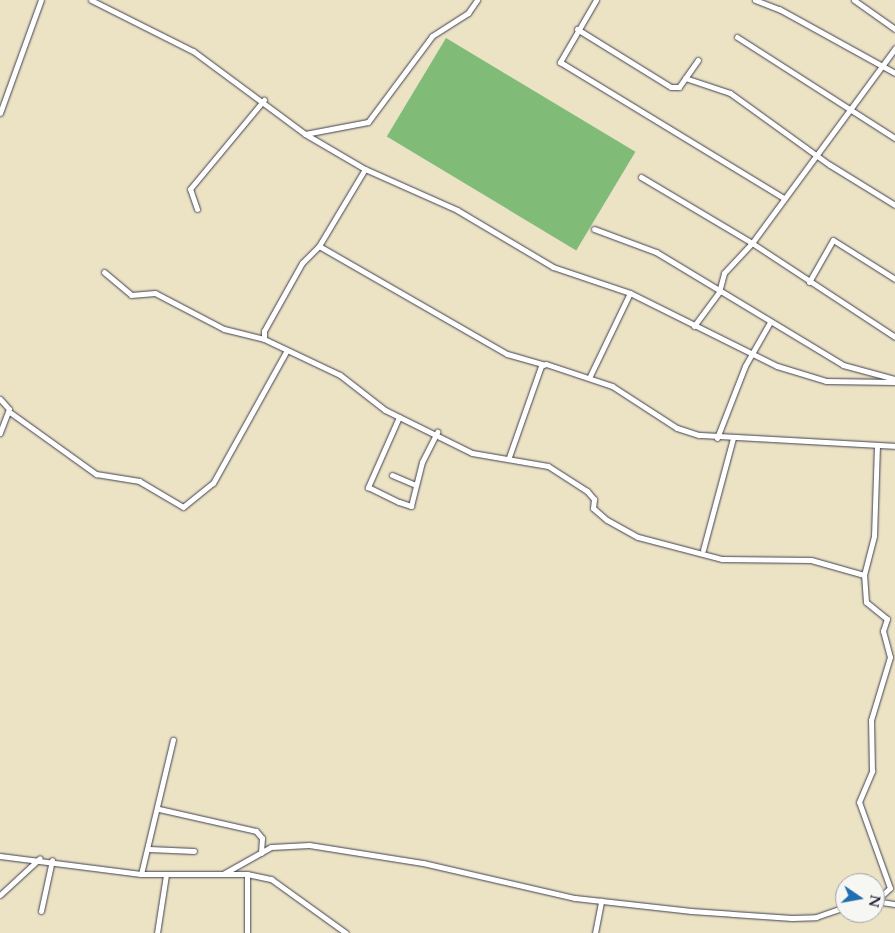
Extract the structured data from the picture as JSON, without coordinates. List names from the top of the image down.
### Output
{
  "north": "right"
}
